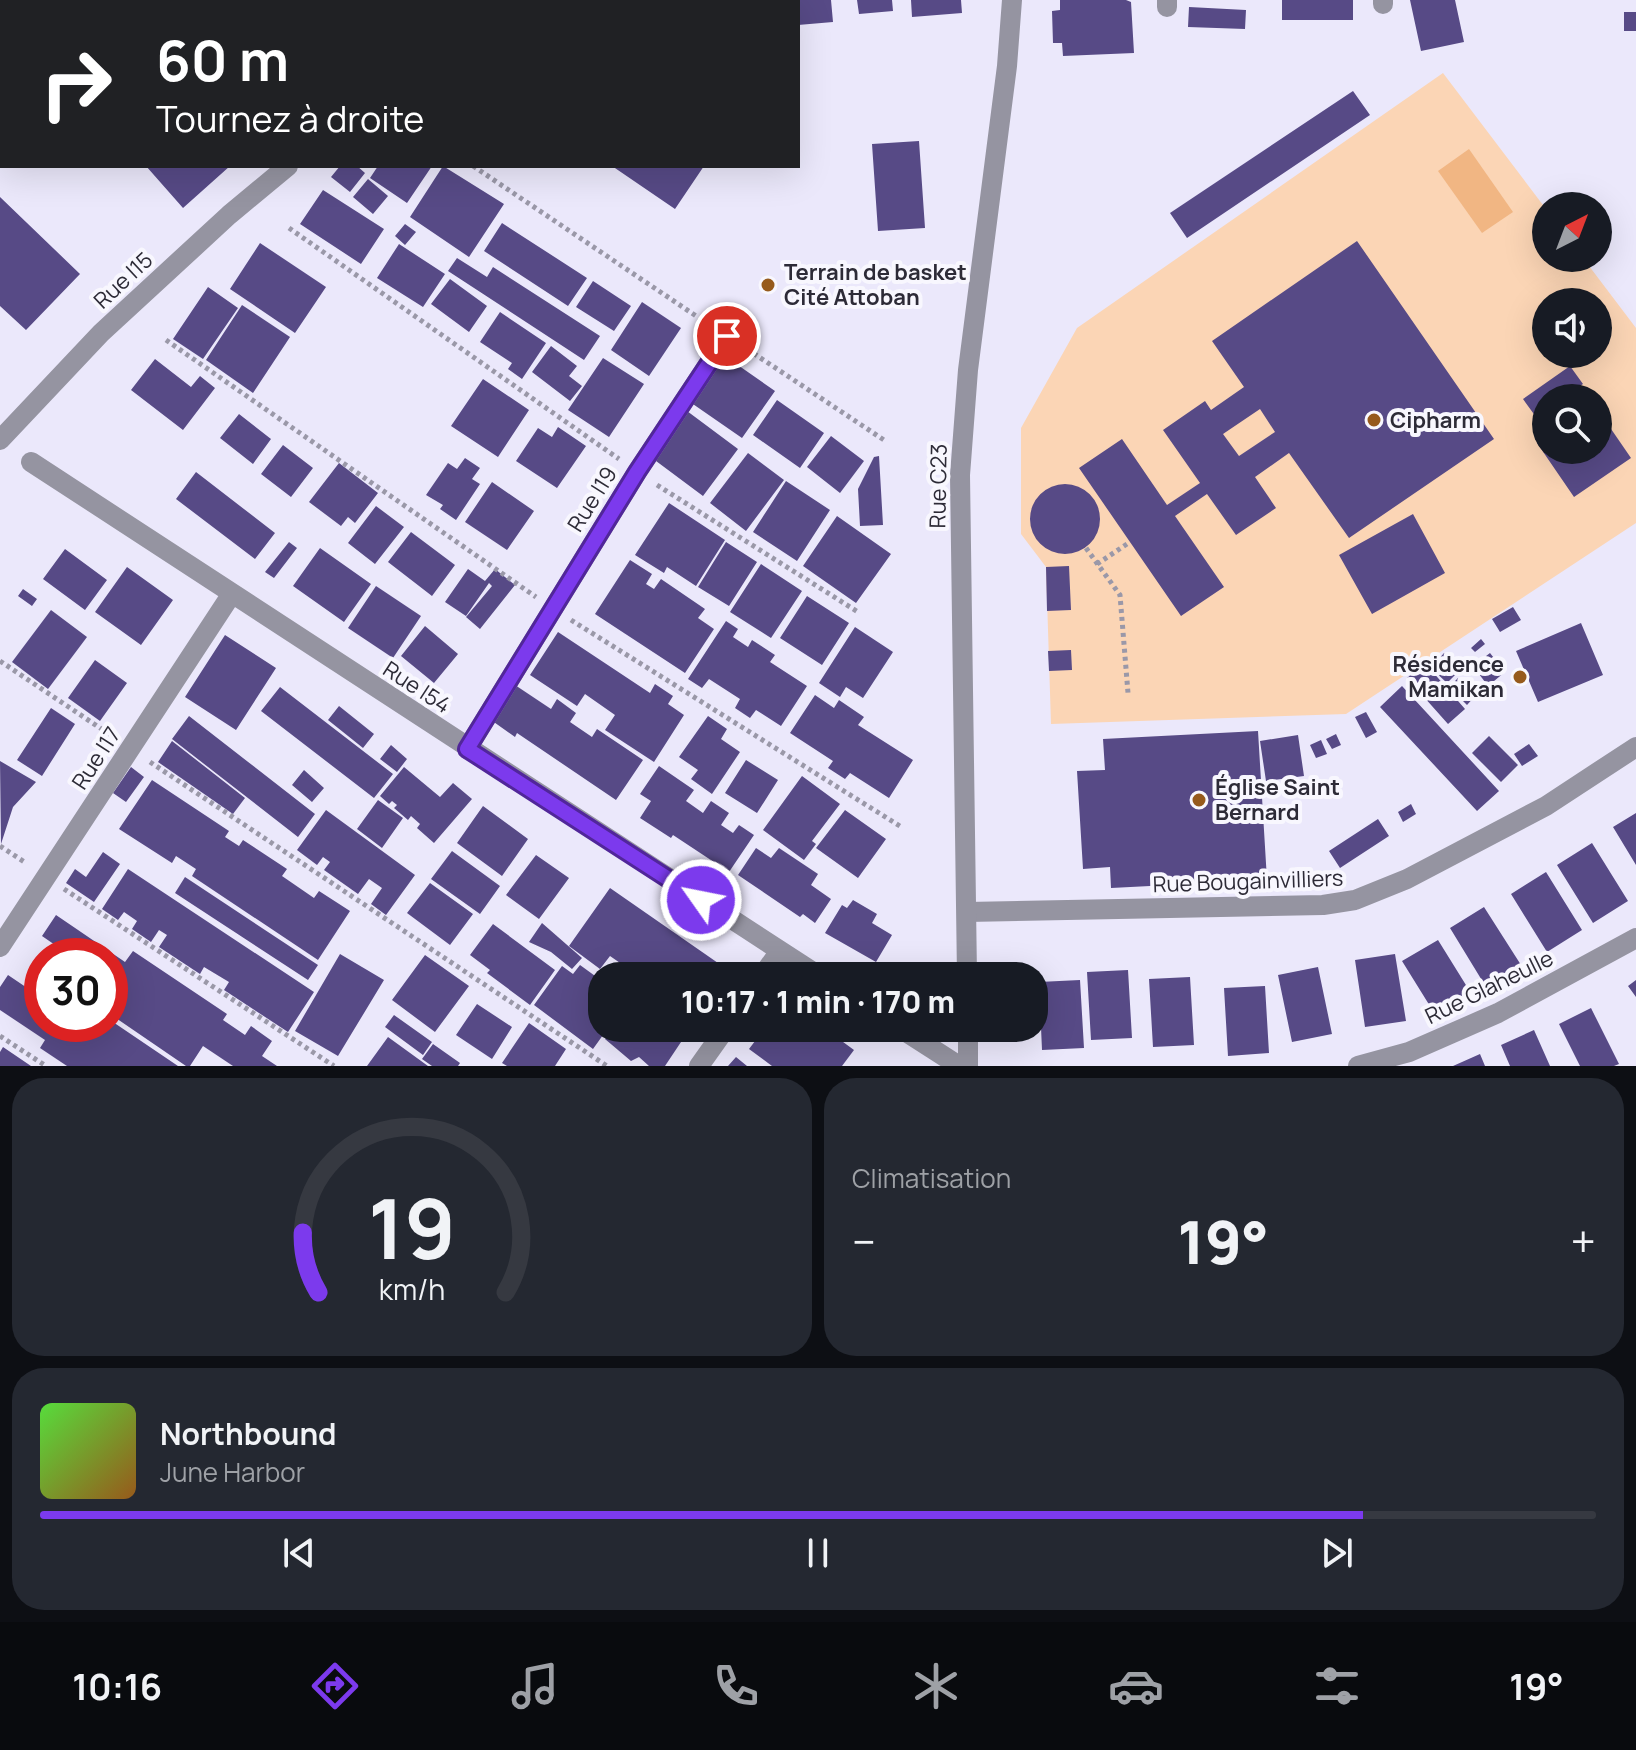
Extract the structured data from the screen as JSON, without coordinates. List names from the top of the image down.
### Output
{
  "streets": {
    "street": [
      "Rue I15",
      "Rue C23",
      "Rue I19",
      "Rue I54",
      "Rue I17",
      "Rue Bougainvilliers",
      "Rue Glaheulle"
    ]
  },
  "crossings": [
    ["Rue C23", "Rue Bougainvilliers"],
    ["Rue I19", "Rue I54"],
    ["Rue I54", "Rue I17"]
  ],
  "places": [
    "Terrain de basket Cité Attoban",
    "Cipharm",
    "Résidence Mamikan",
    "Église Saint Bernard"
  ],
  "north": "top right",
  "page": {
    "turn": ["60 m", "Tournez à droite"],
    "limit": "30",
    "trip": "10:17 · 1 min · 170 m",
    "tile": "Climatisation",
    "heat": ["−", "19°", "+"],
    "song": ["Northbound", "June Harbor"],
    "tabs": ["10:16", "19°"],
    "gauge": ["19", "km/h"]
  }
}
